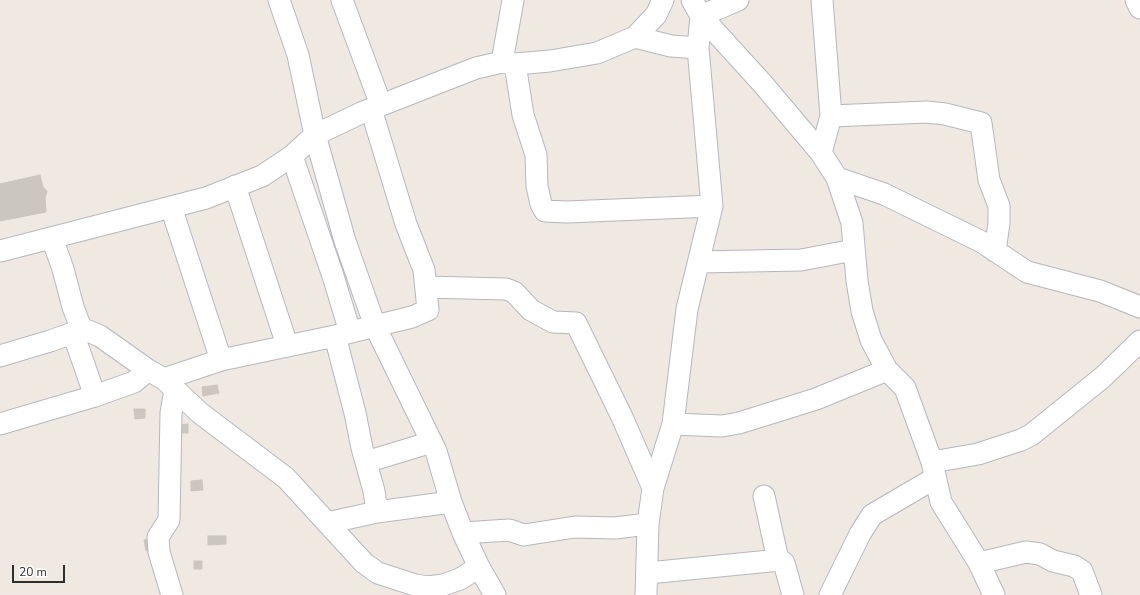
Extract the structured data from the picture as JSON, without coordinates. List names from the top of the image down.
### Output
{
  "scale_bar": "20 m"
}
